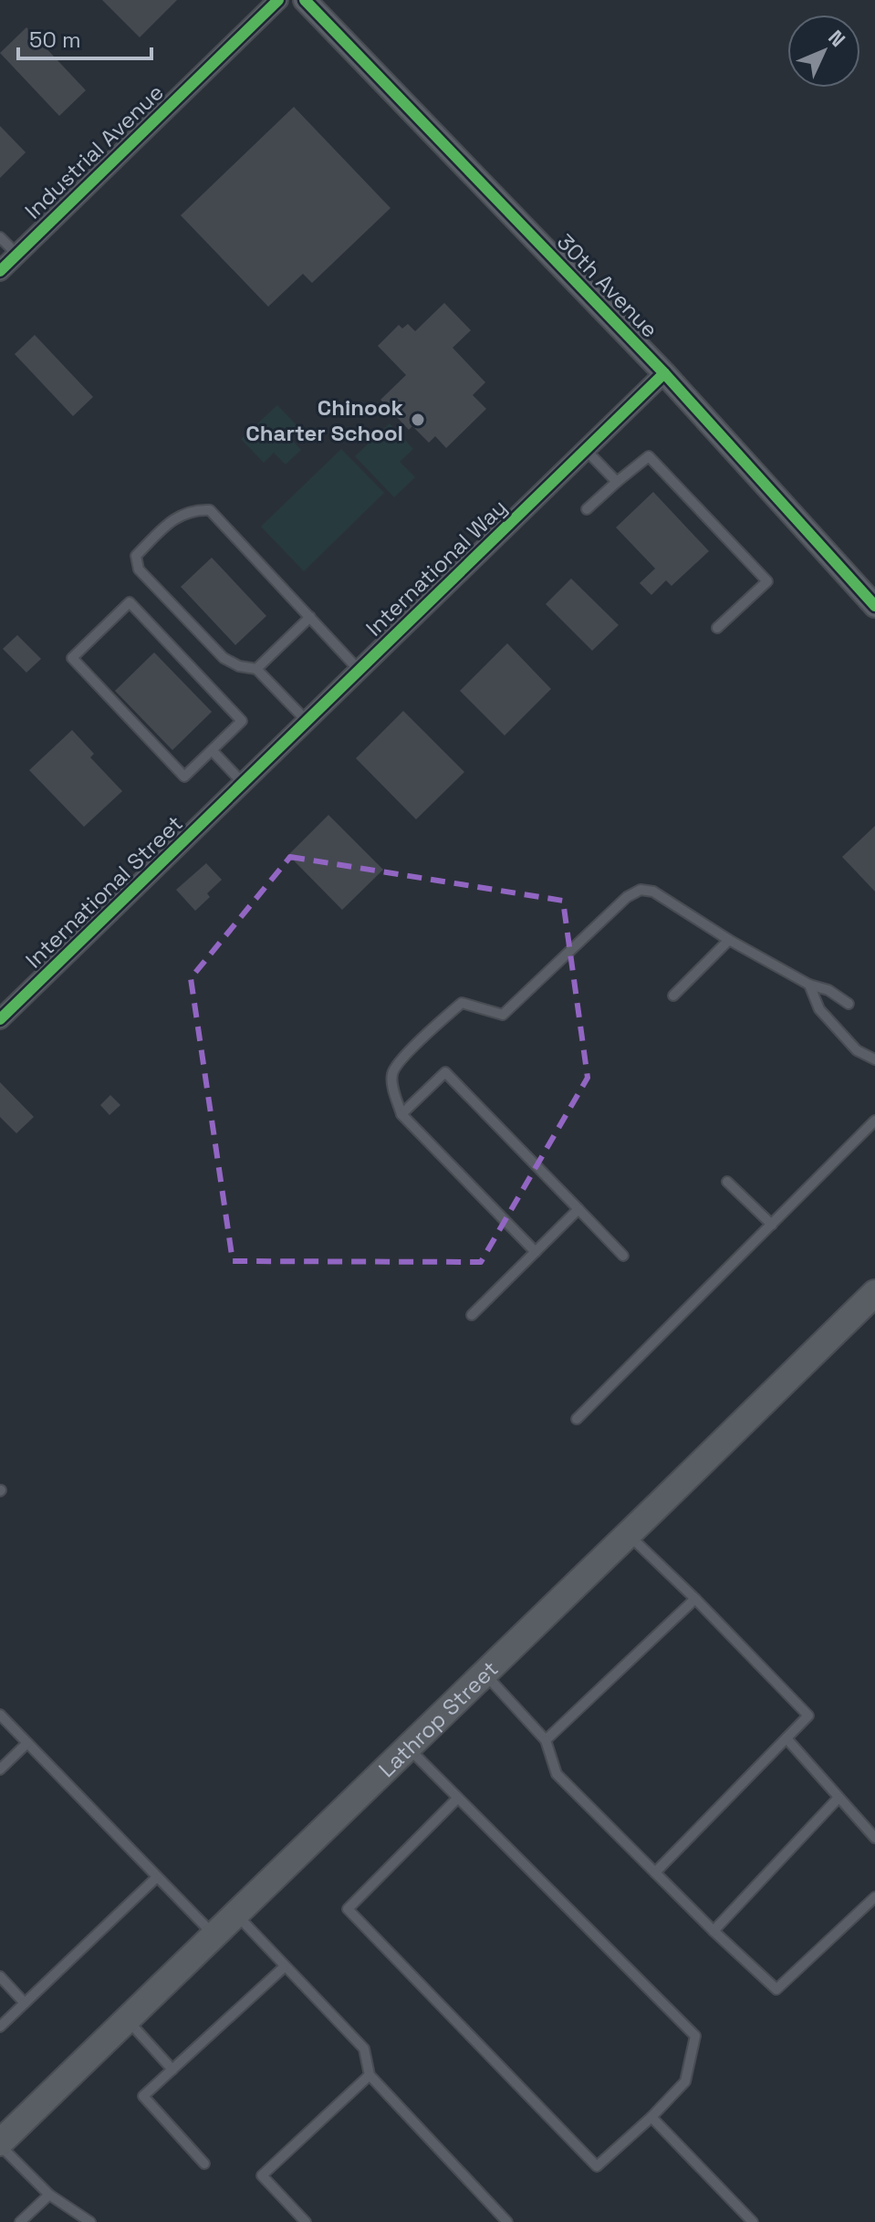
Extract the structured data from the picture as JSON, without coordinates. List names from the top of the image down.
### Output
{
  "streets": {
    "main road": ["Lathrop Street"],
    "street": [
      "Industrial Avenue",
      "30th Avenue",
      "International Way",
      "International Street"
    ]
  },
  "crossings": [
    ["30th Avenue", "International Way"],
    ["International Way", "International Street"]
  ],
  "places": ["Chinook Charter School"],
  "scale_bar": "50 m",
  "north": "top right"
}
